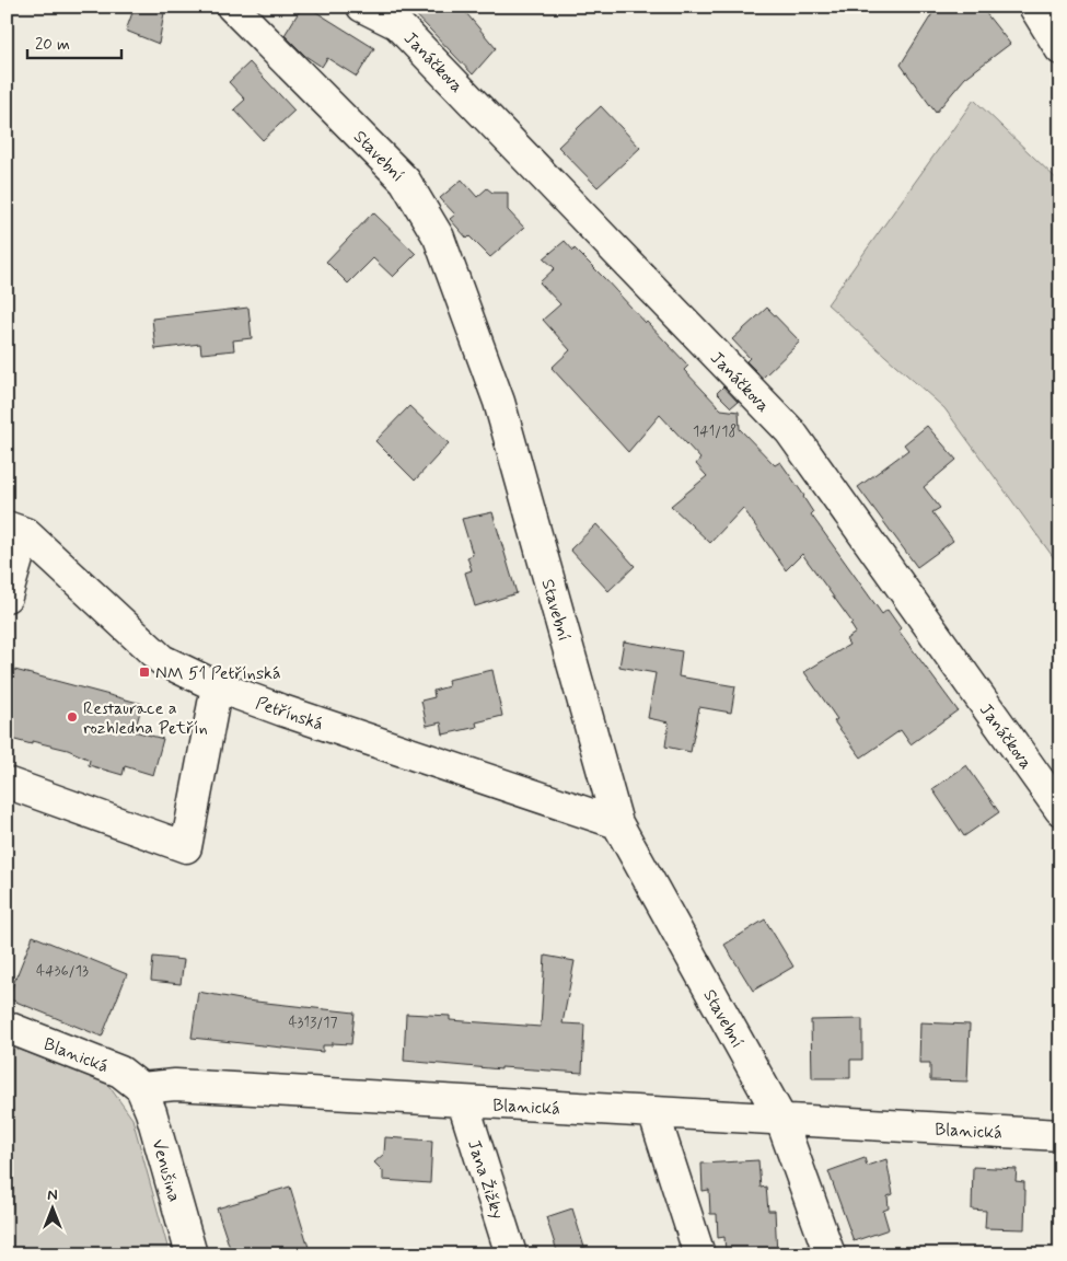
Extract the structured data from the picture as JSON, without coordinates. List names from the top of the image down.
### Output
{
  "streets": {
    "street": [
      "Janáčkova",
      "Stavební",
      "Petřínská",
      "Blanická",
      "Venušina",
      "Jana Žižky"
    ]
  },
  "crossings": [
    ["Stavební", "Petřínská"],
    ["Stavební", "Blanická"],
    ["Blanická", "Venušina"],
    ["Blanická", "Jana Žižky"]
  ],
  "places": {
    "transit": ["NM 51 Petřínská"],
    "other": ["Restaurace a rozhledna Petřín"]
  },
  "house_numbers": ["141/18", "4436/13", "4313/17"],
  "scale_bar": "20 m",
  "north": "top"
}
